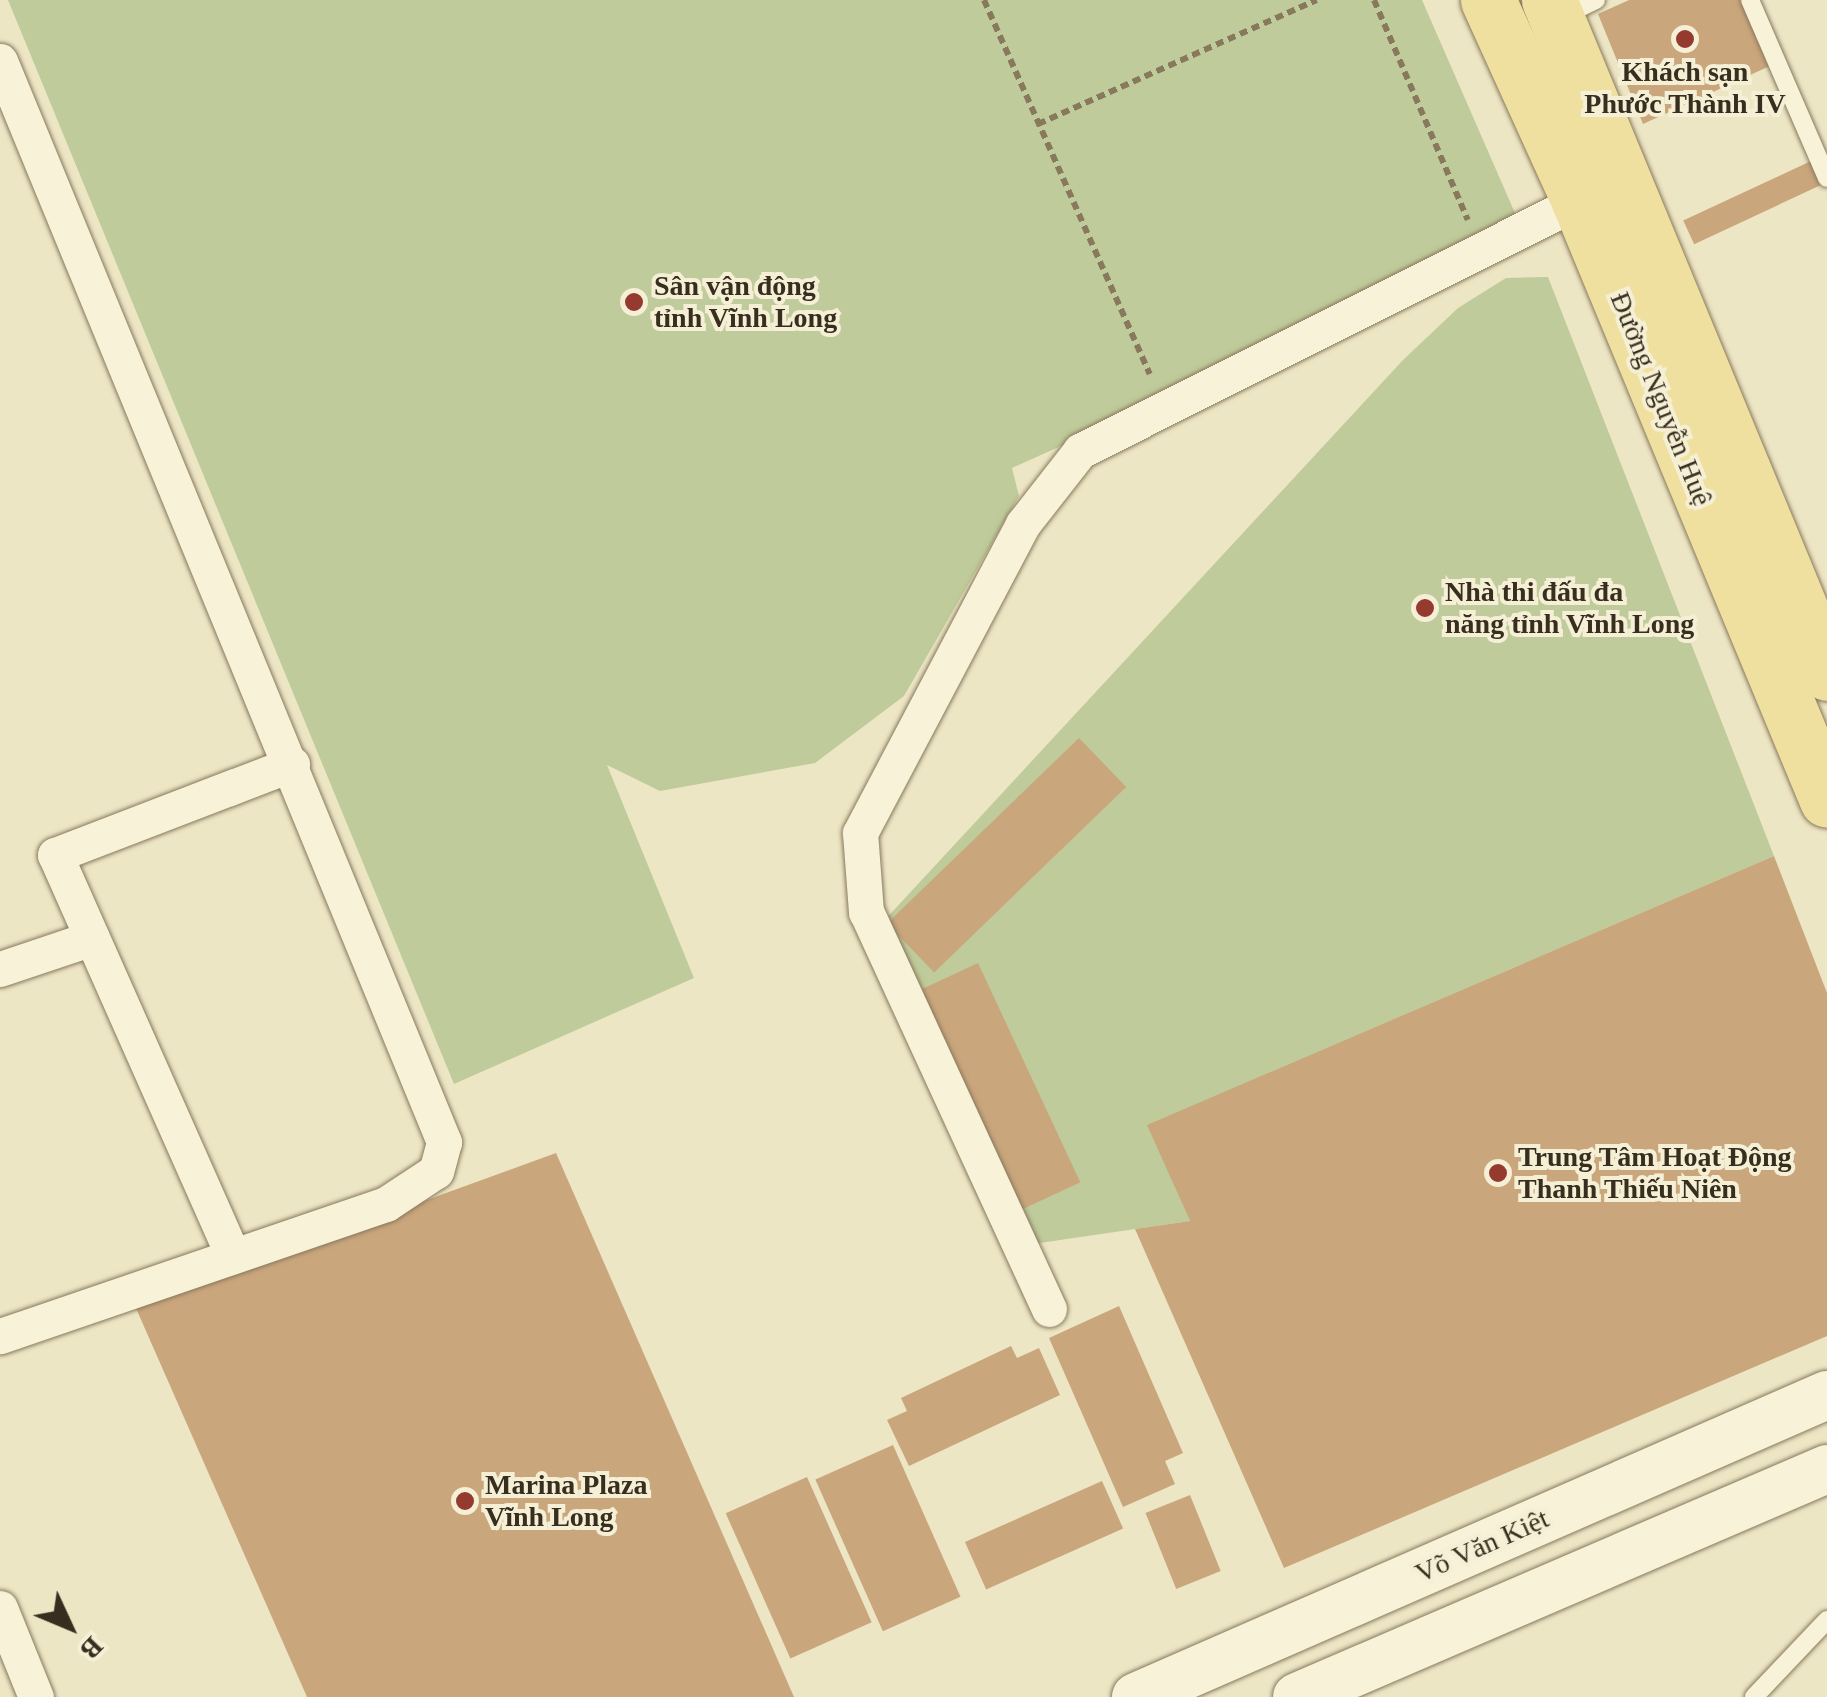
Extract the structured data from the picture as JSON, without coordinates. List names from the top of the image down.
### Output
{
  "streets": {
    "main road": ["Đường Nguyễn Huệ", "Võ Văn Kiệt"]
  },
  "places": [
    "Khách sạn Phước Thành IV",
    "Sân vận động tỉnh Vĩnh Long",
    "Nhà thi đấu đa năng tỉnh Vĩnh Long",
    "Trung Tâm Hoạt Động Thanh Thiếu Niên",
    "Marina Plaza Vĩnh Long"
  ],
  "north": "bottom right"
}
